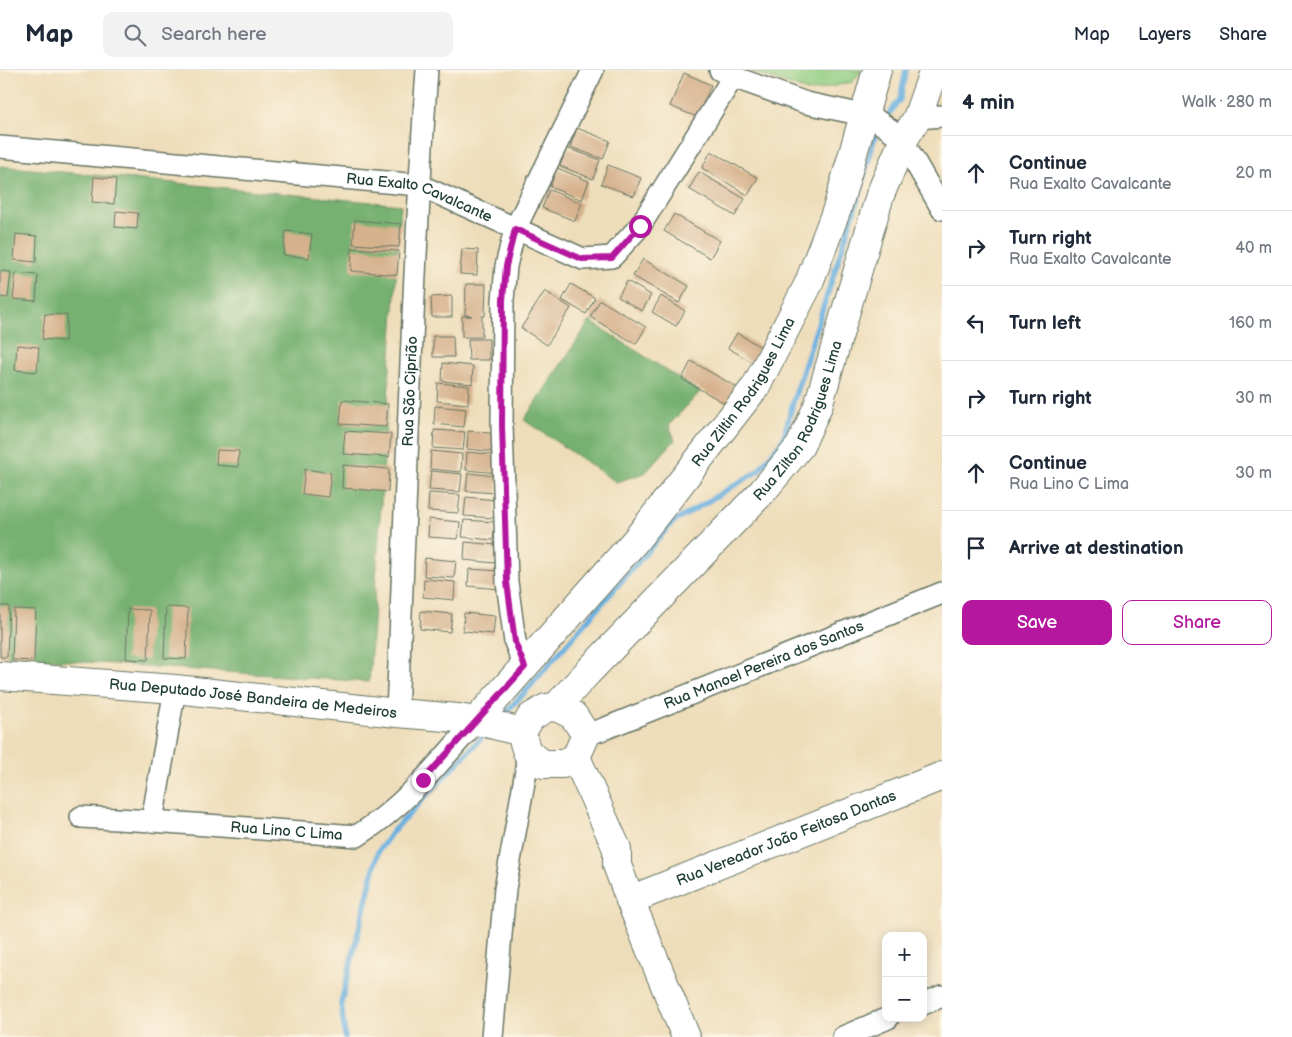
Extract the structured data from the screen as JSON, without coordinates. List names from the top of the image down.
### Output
{
  "streets": {
    "street": [
      "Rua Exalto Cavalcante",
      "Rua São Ciprião",
      "Rua Ziltin Rodrigues Lima",
      "Rua Zilton Rodrigues Lima",
      "Rua Manoel Pereira dos Santos",
      "Rua Deputado José Bandeira de Medeiros",
      "Rua Lino C Lima",
      "Rua Vereador João Feitosa Dantas"
    ]
  },
  "crossings": [
    ["Rua Exalto Cavalcante", "Rua São Ciprião"],
    ["Rua São Ciprião", "Rua Deputado José Bandeira de Medeiros"],
    ["Rua Ziltin Rodrigues Lima", "Rua Zilton Rodrigues Lima"],
    ["Rua Zilton Rodrigues Lima", "Rua Deputado José Bandeira de Medeiros"],
    ["Rua Zilton Rodrigues Lima", "Rua Lino C Lima"],
    ["Rua Deputado José Bandeira de Medeiros", "Rua Lino C Lima"]
  ],
  "page": {
    "header": "Map",
    "search": "Search here",
    "nav": ["Map", "Layers", "Share"],
    "heading": ["4 min", "Walk · 280 m"],
    "list": [
      ["Continue", "Rua Exalto Cavalcante", "20 m"],
      ["Turn right", "Rua Exalto Cavalcante", "40 m"],
      ["Turn left", "160 m"],
      ["Turn right", "30 m"],
      ["Continue", "Rua Lino C Lima", "30 m"],
      "Arrive at destination"
    ],
    "buttons": ["Save", "Share"],
    "map_buttons": ["+", "−"]
  }
}
